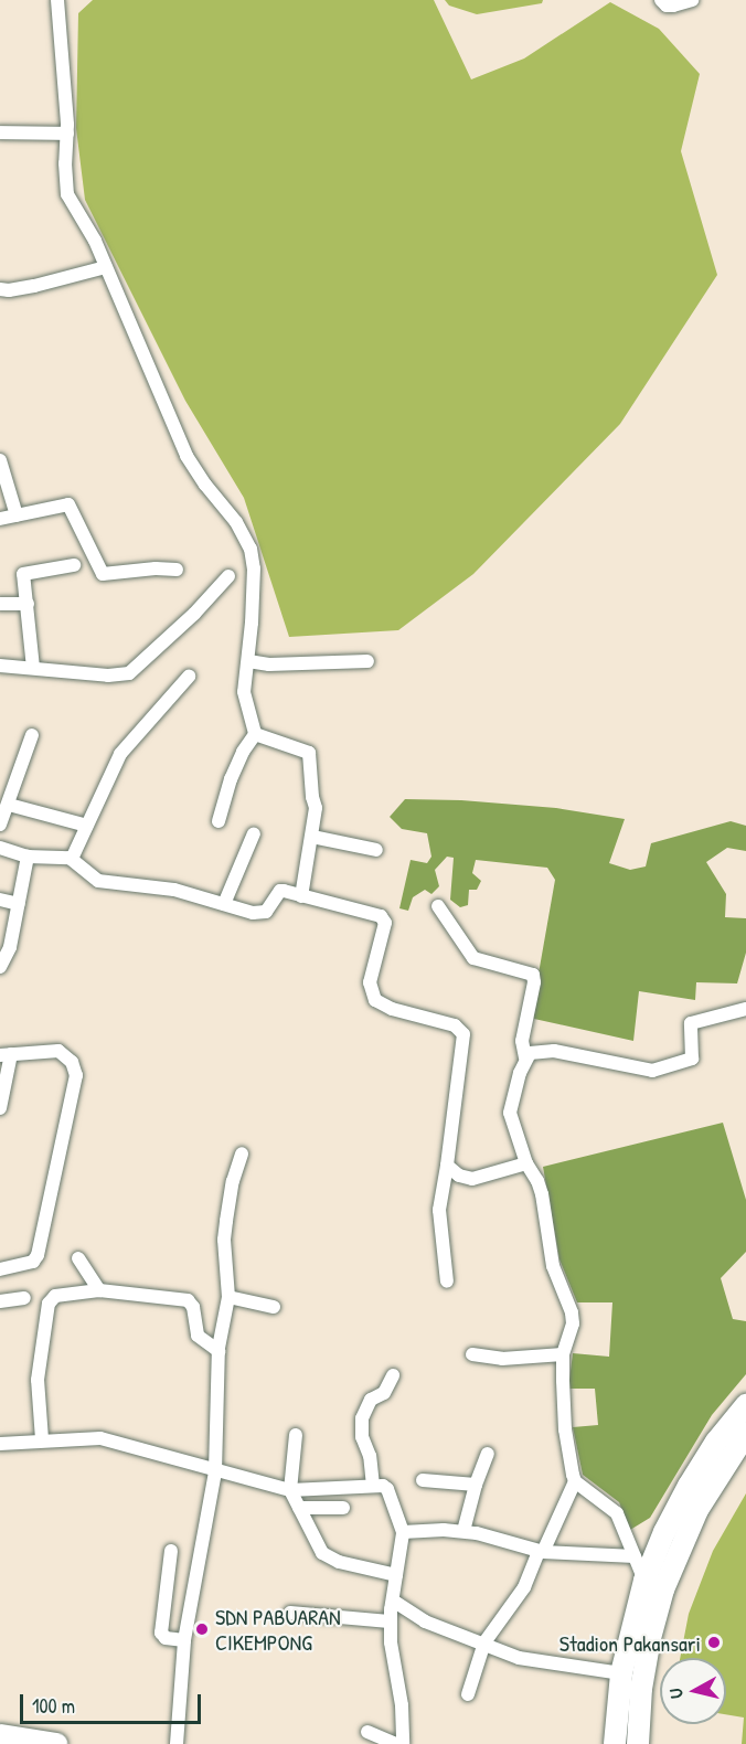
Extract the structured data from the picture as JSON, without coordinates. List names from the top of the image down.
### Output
{
  "places": ["SDN PABUARAN CIKEMPONG", "Stadion Pakansari"],
  "scale_bar": "100 m",
  "north": "left"
}
